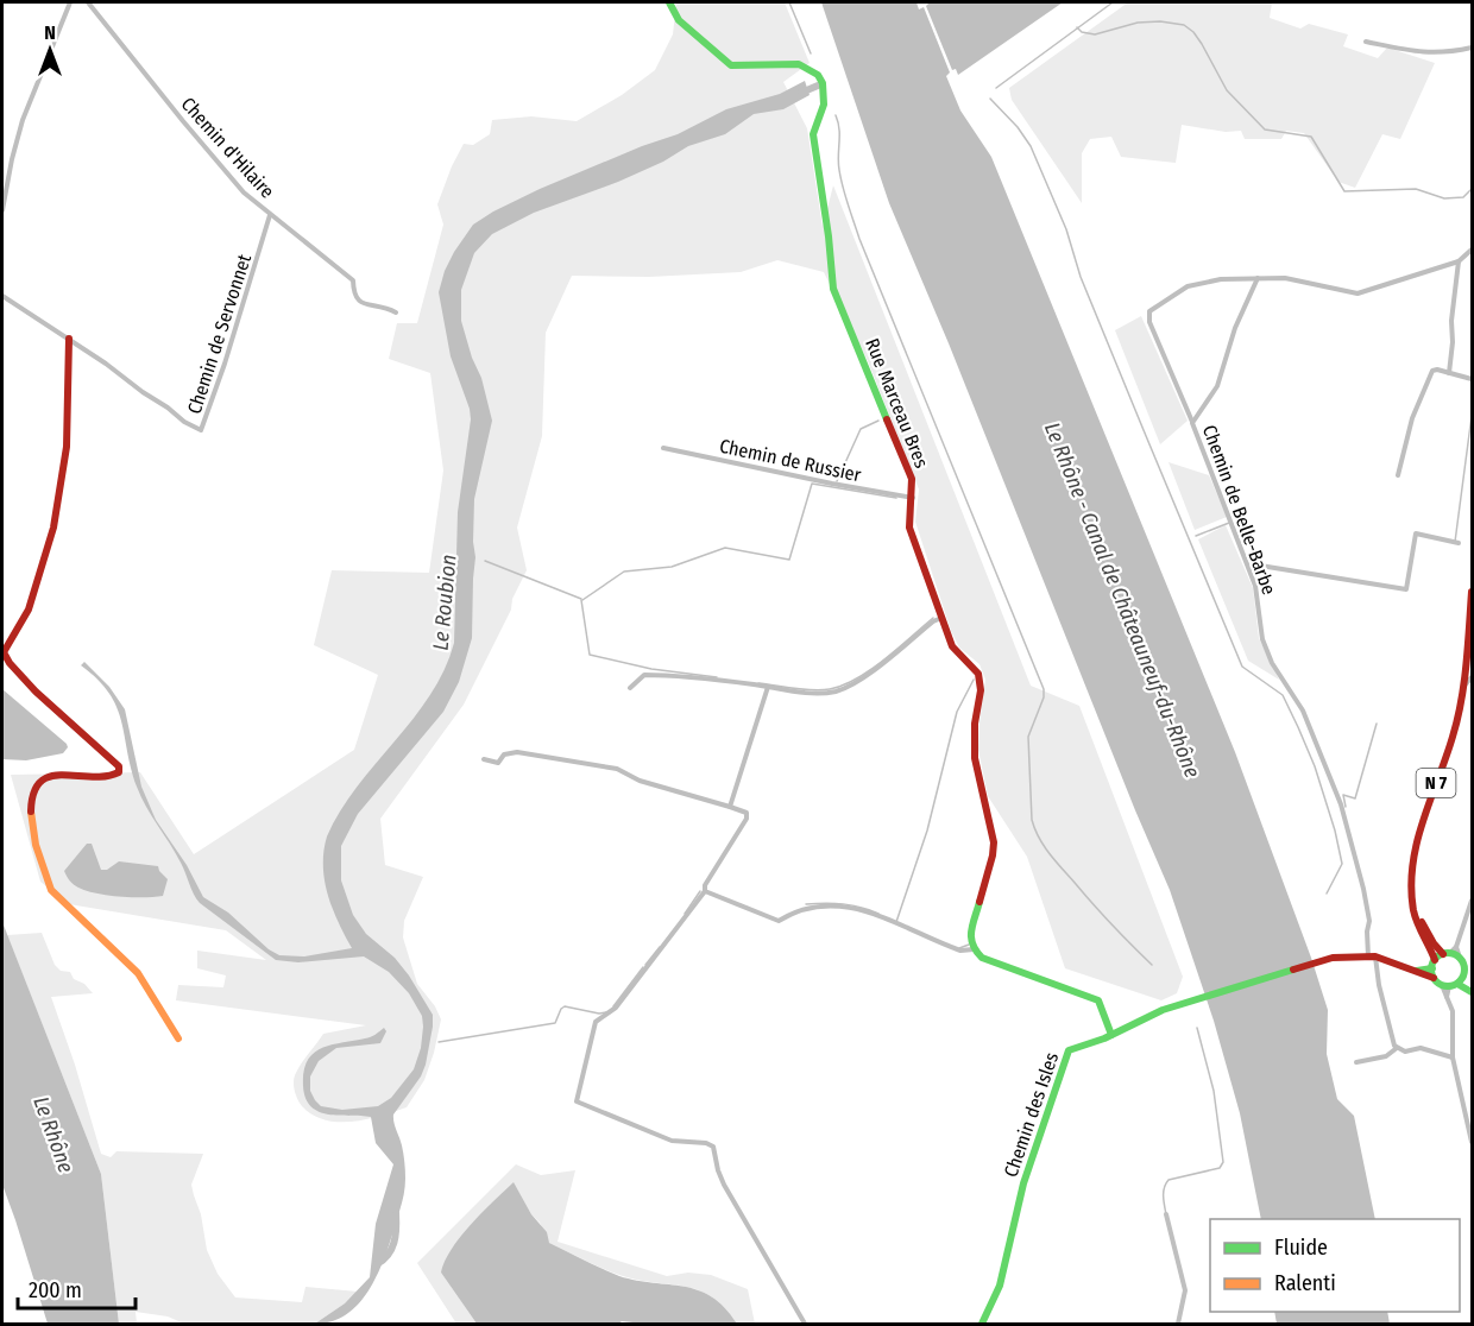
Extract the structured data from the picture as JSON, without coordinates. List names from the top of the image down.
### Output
{
  "streets": {
    "street": [
      "Chemin d'Hilaire",
      "Chemin de Servonnet",
      "Rue Marceau Bres",
      "Chemin de Russier",
      "Chemin de Belle-Barbe",
      "N 7",
      "Chemin des Isles"
    ]
  },
  "crossings": [
    ["Chemin d'Hilaire", "Chemin de Servonnet"],
    ["Rue Marceau Bres", "Chemin de Russier"],
    ["Chemin de Belle-Barbe", "Chemin des Isles"]
  ],
  "water": ["Le Rhône - Canal de Châteauneuf-du-Rhône", "Le Roubion", "Le Rhône"],
  "legend": ["Fluide", "Ralenti"],
  "scale_bar": "200 m",
  "north": "top"
}
